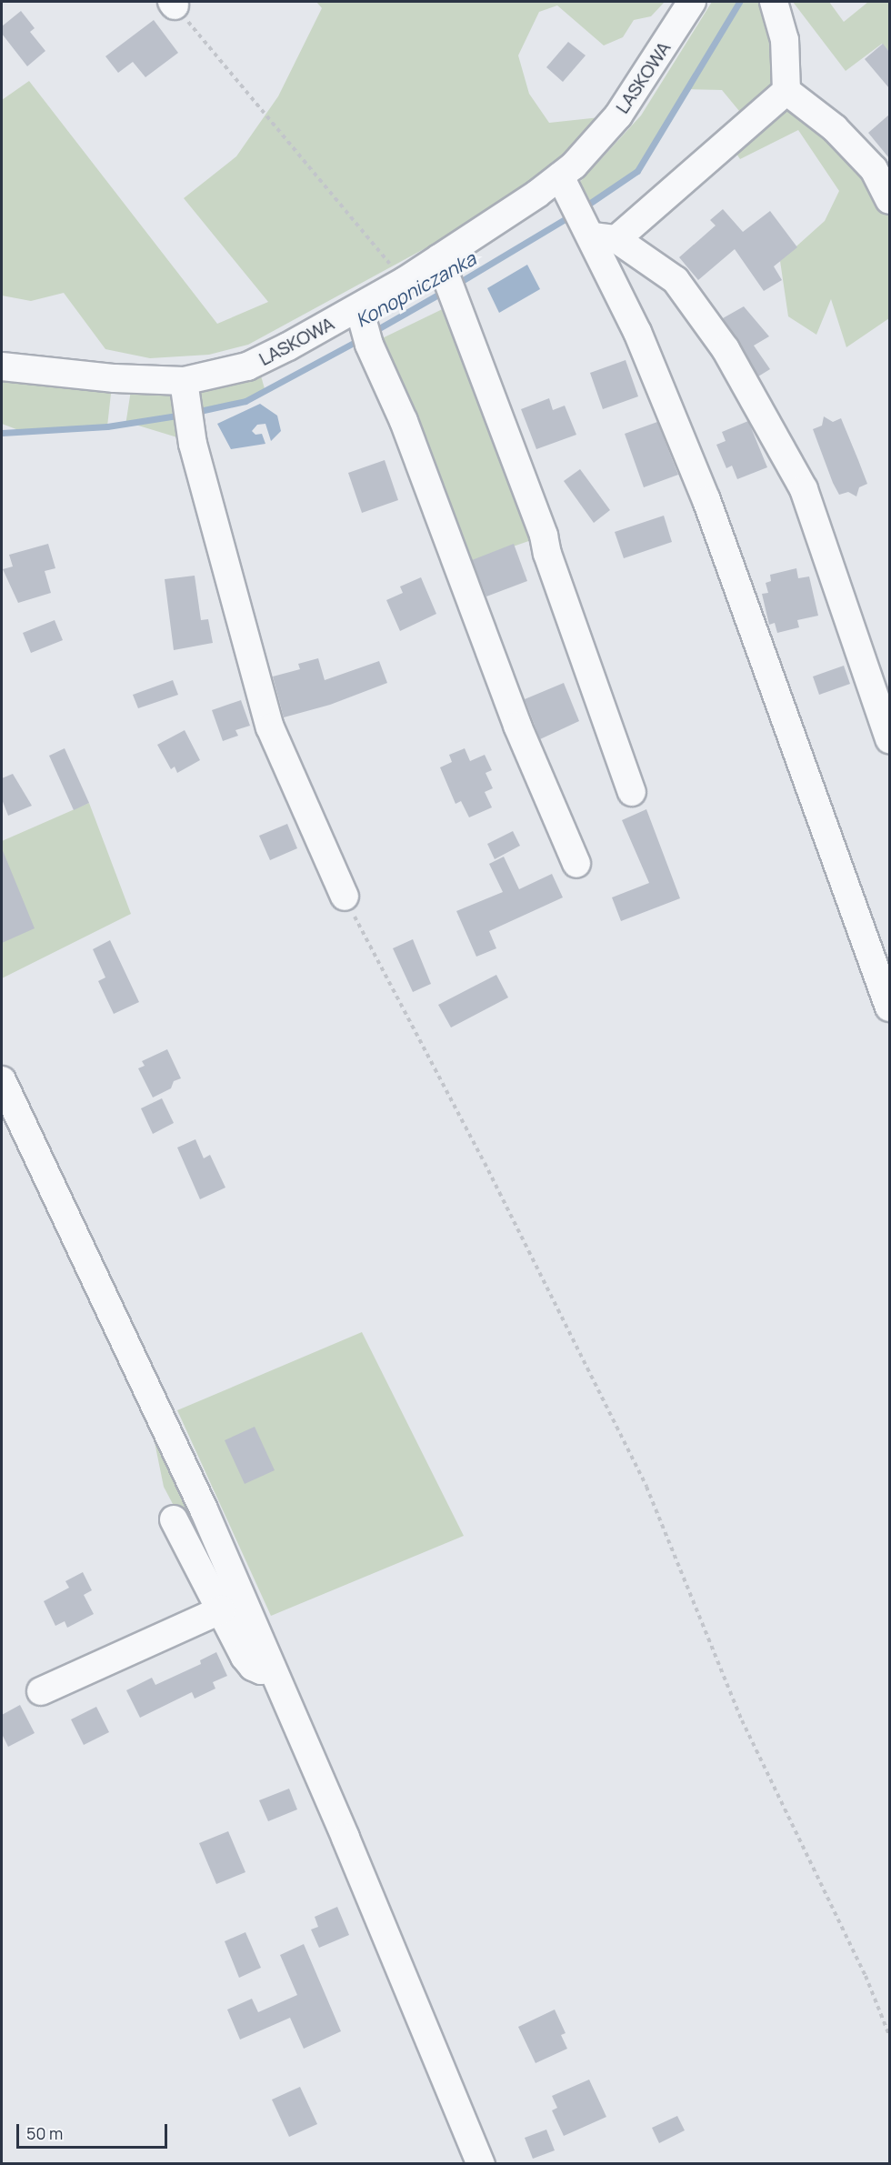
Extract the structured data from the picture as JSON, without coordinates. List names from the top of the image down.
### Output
{
  "streets": {
    "street": ["LASKOWA"]
  },
  "water": ["Konopniczanka"],
  "scale_bar": "50 m"
}
